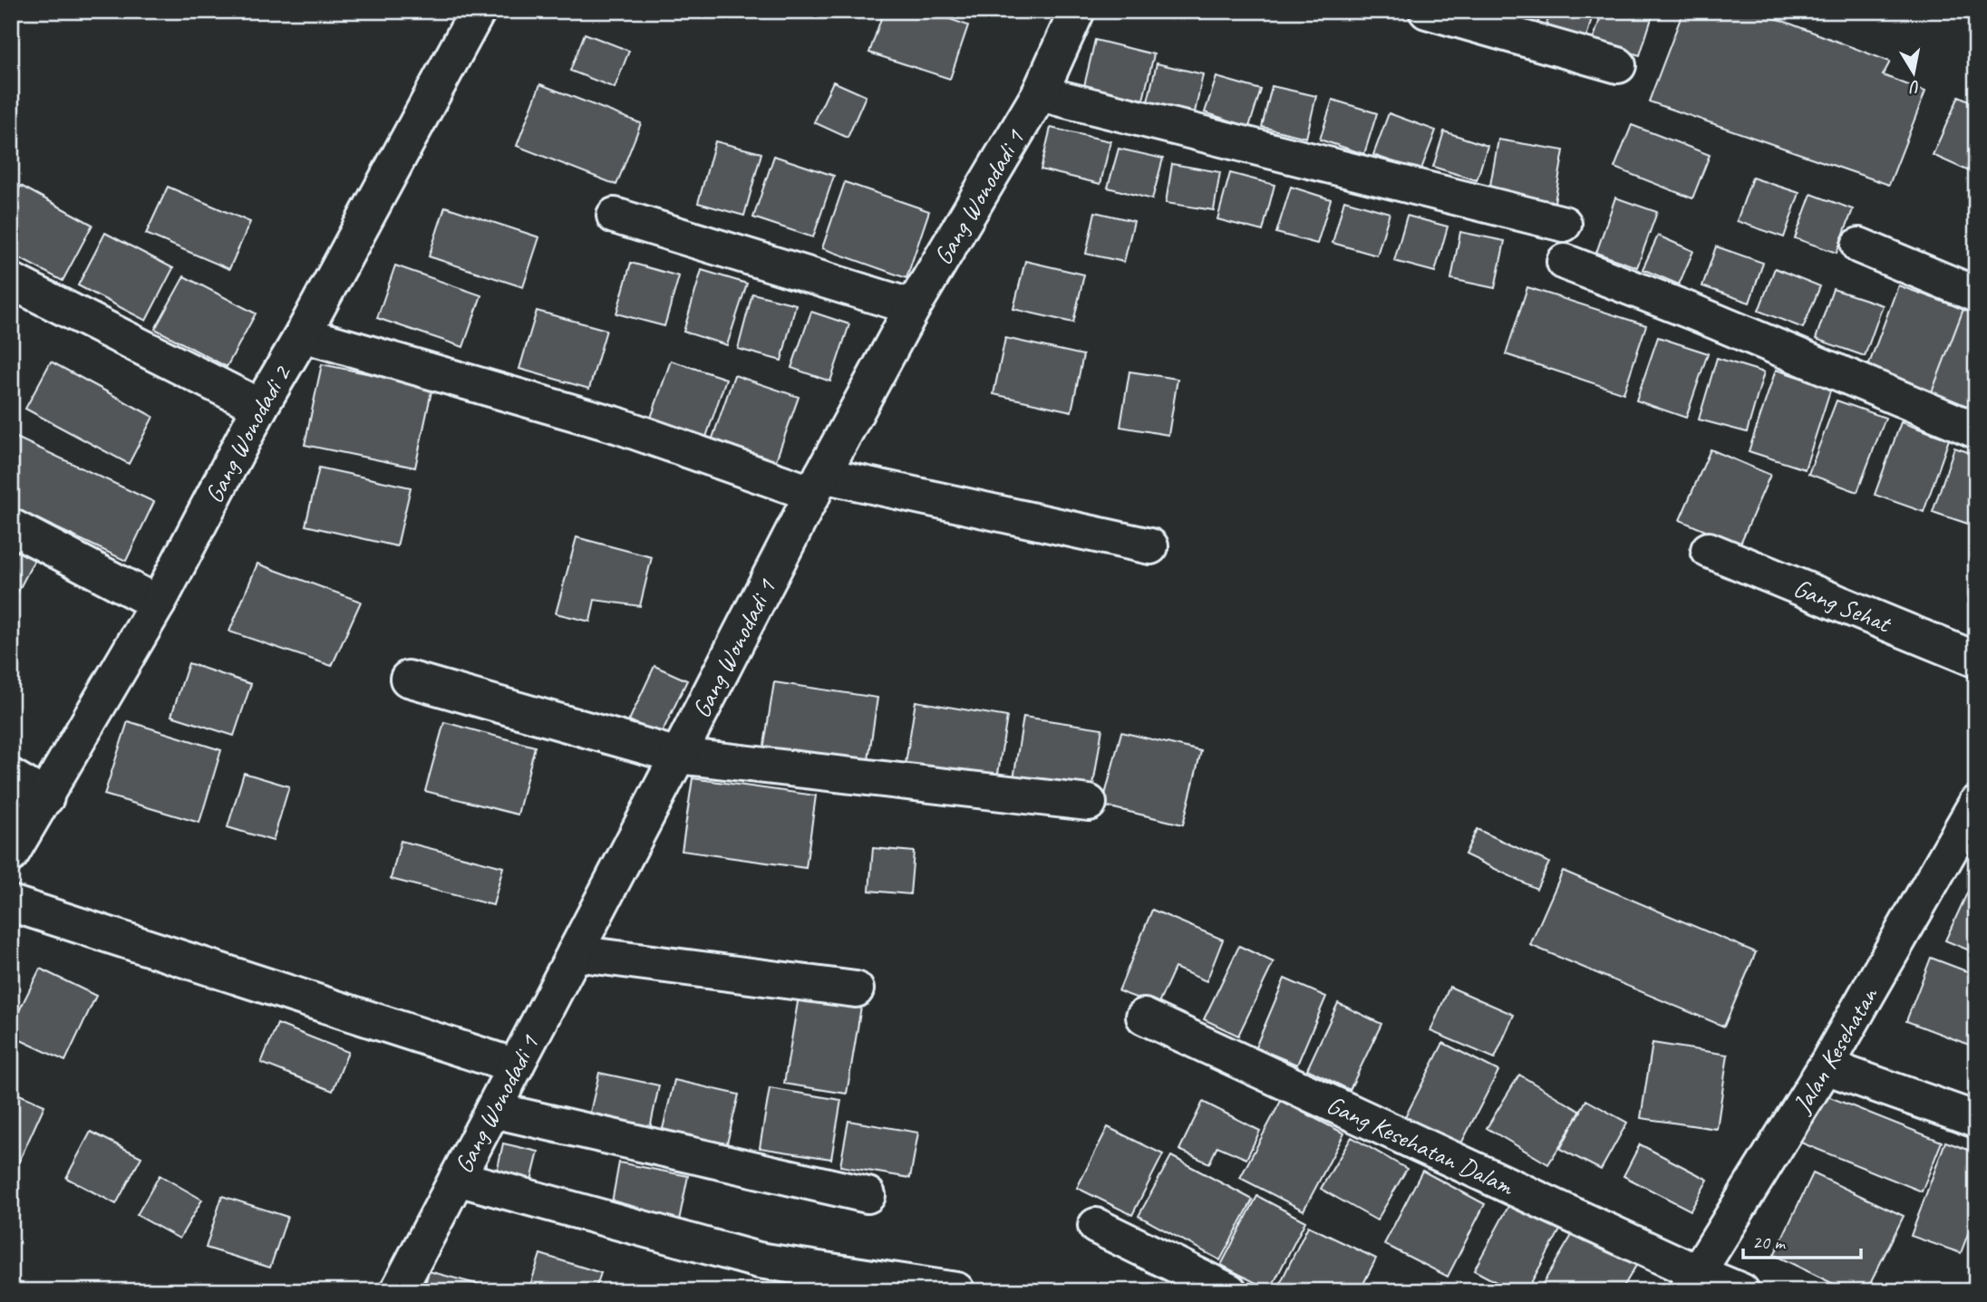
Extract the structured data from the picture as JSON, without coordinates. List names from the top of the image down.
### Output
{
  "streets": {
    "street": [
      "Gang Wonodadi 1",
      "Gang Wonodadi 2",
      "Gang Sehat",
      "Jalan Kesehatan",
      "Gang Kesehatan Dalam"
    ]
  },
  "crossings": [
    ["Jalan Kesehatan", "Gang Kesehatan Dalam"]
  ],
  "scale_bar": "20 m",
  "north": "bottom"
}
